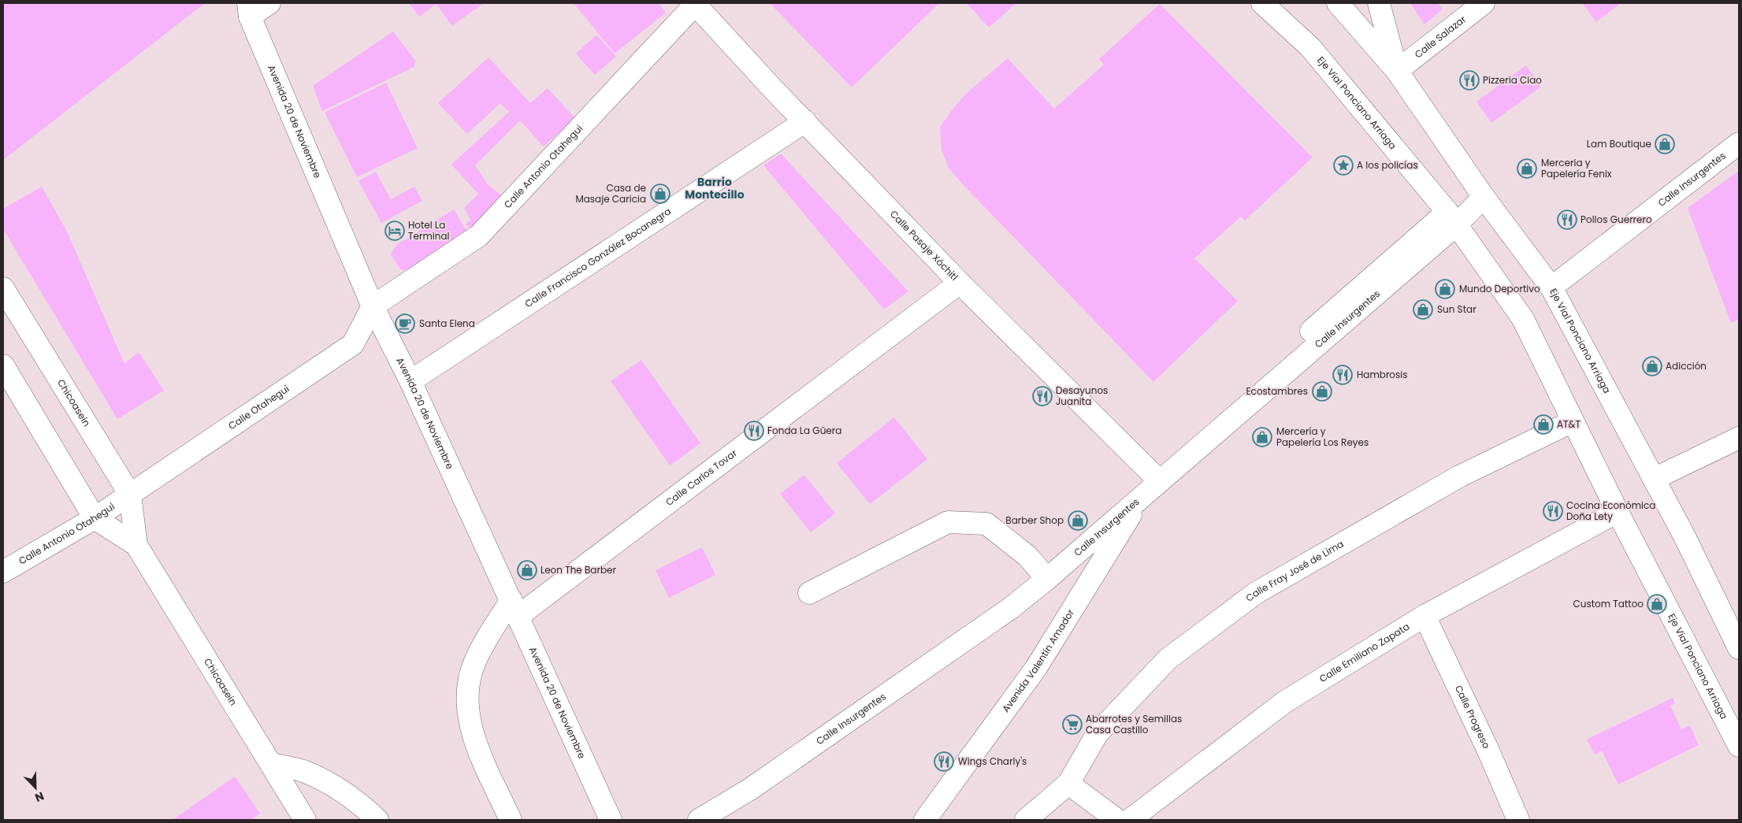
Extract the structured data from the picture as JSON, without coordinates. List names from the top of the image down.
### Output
{
  "streets": {
    "street": [
      "Calle Salazar",
      "Eje Vial Ponciano Arriaga",
      "Avenida 20 de Noviembre",
      "Calle Antonio Otahegui",
      "Calle Insurgentes",
      "Calle Pasaje Xóchitl",
      "Calle Francisco González Bocanegra",
      "Chicoasein",
      "Calle Otahegui",
      "Calle Carlos Tovar",
      "Calle Fray José de Lima",
      "Calle Emiliano Zapata",
      "Avenida Valentín Amador",
      "Calle Progreso"
    ]
  },
  "crossings": [
    ["Calle Salazar", "Eje Vial Ponciano Arriaga"],
    ["Eje Vial Ponciano Arriaga", "Calle Insurgentes"],
    ["Eje Vial Ponciano Arriaga", "Calle Fray José de Lima"],
    ["Eje Vial Ponciano Arriaga", "Calle Emiliano Zapata"],
    ["Avenida 20 de Noviembre", "Calle Antonio Otahegui"],
    ["Avenida 20 de Noviembre", "Calle Francisco González Bocanegra"],
    ["Avenida 20 de Noviembre", "Calle Otahegui"],
    ["Avenida 20 de Noviembre", "Calle Carlos Tovar"],
    ["Calle Antonio Otahegui", "Calle Pasaje Xóchitl"],
    ["Calle Antonio Otahegui", "Chicoasein"],
    ["Calle Antonio Otahegui", "Calle Otahegui"],
    ["Calle Insurgentes", "Calle Pasaje Xóchitl"],
    ["Calle Insurgentes", "Avenida Valentín Amador"],
    ["Calle Pasaje Xóchitl", "Calle Francisco González Bocanegra"],
    ["Calle Pasaje Xóchitl", "Calle Carlos Tovar"],
    ["Chicoasein", "Calle Otahegui"],
    ["Calle Emiliano Zapata", "Calle Progreso"]
  ],
  "districts": ["Barrio Montecillo"],
  "places": {
    "restaurant": [
      "Pizzeria Ciao",
      "Pollos Guerrero",
      "Hambrosis",
      "Desayunos Juanita",
      "Fonda La Güera",
      "Cocina Económica Doña Lety",
      "Wings Charly's"
    ],
    "shop": [
      "Lam Boutique",
      "Merceria y Papelería Fenix",
      "Casa de Masaje Caricia",
      "Mundo Deportivo",
      "Sun Star",
      "Adicción",
      "Ecostambres",
      "AT&T",
      "Mercería y Papelería Los Reyes",
      "Barber Shop",
      "Leon The Barber",
      "Custom Tattoo"
    ],
    "place": ["A los policías"],
    "hotel": ["Hotel La Terminal"],
    "cafe": ["Santa Elena"],
    "supermarket": ["Abarrotes y Semillas Casa Castillo"]
  },
  "north": "bottom right"
}
